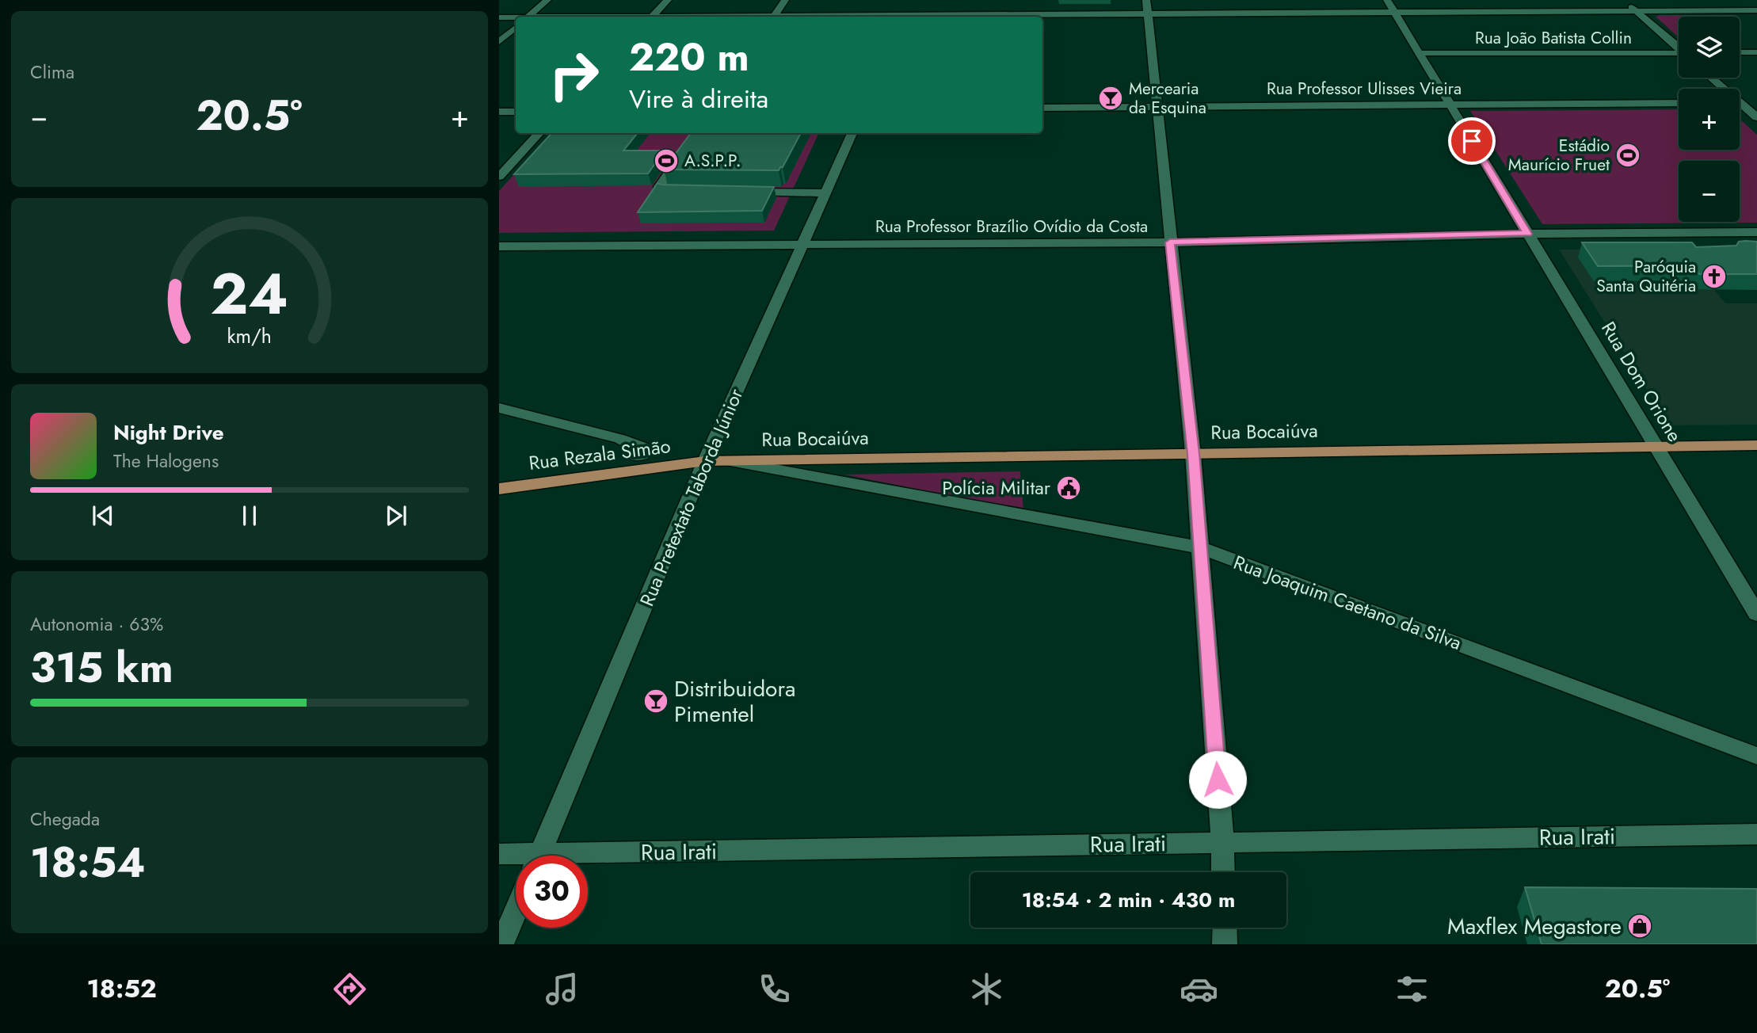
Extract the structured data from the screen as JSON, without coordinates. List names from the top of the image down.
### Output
{
  "streets": {
    "main road": ["Rua Bocaiúva", "Rua Rezala Simão"],
    "street": [
      "Rua João Batista Collin",
      "Rua Professor Ulisses Vieira",
      "Rua Professor Brazílio Ovídio da Costa",
      "Rua Dom Orione",
      "Rua Pretextato Taborda Júnior",
      "Rua Joaquim Caetano da Silva",
      "Rua Irati"
    ]
  },
  "crossings": [
    ["Rua João Batista Collin", "Rua Dom Orione"],
    ["Rua Professor Ulisses Vieira", "Rua Dom Orione"],
    ["Rua Professor Brazílio Ovídio da Costa", "Rua Dom Orione"],
    ["Rua Professor Brazílio Ovídio da Costa", "Rua Pretextato Taborda Júnior"],
    ["Rua Dom Orione", "Rua Bocaiúva"],
    ["Rua Bocaiúva", "Rua Rezala Simão"],
    ["Rua Bocaiúva", "Rua Pretextato Taborda Júnior"],
    ["Rua Bocaiúva", "Rua Joaquim Caetano da Silva"],
    ["Rua Rezala Simão", "Rua Pretextato Taborda Júnior"]
  ],
  "places": {
    "bar": ["Mercearia da Esquina", "Distribuidora Pimentel"],
    "sports": ["Estádio Maurício Fruet", "A.S.P.P."],
    "church": ["Paróquia Santa Quitéria"],
    "public building": ["Polícia Militar"],
    "shop": ["Maxflex Megastore"]
  },
  "page": {
    "tile": [
      "Clima",
      ["Autonomia · 63%", "315 km"],
      ["Chegada", "18:54"]
    ],
    "map_buttons": ["+", "−"],
    "turn": ["220 m", "Vire à direita"],
    "heat": ["−", "20.5°", "+"],
    "song": ["Night Drive", "The Halogens"],
    "limit": "30",
    "trip": "18:54 · 2 min · 430 m",
    "tabs": ["18:52", "20.5°"],
    "gauge": ["24", "km/h"]
  }
}
